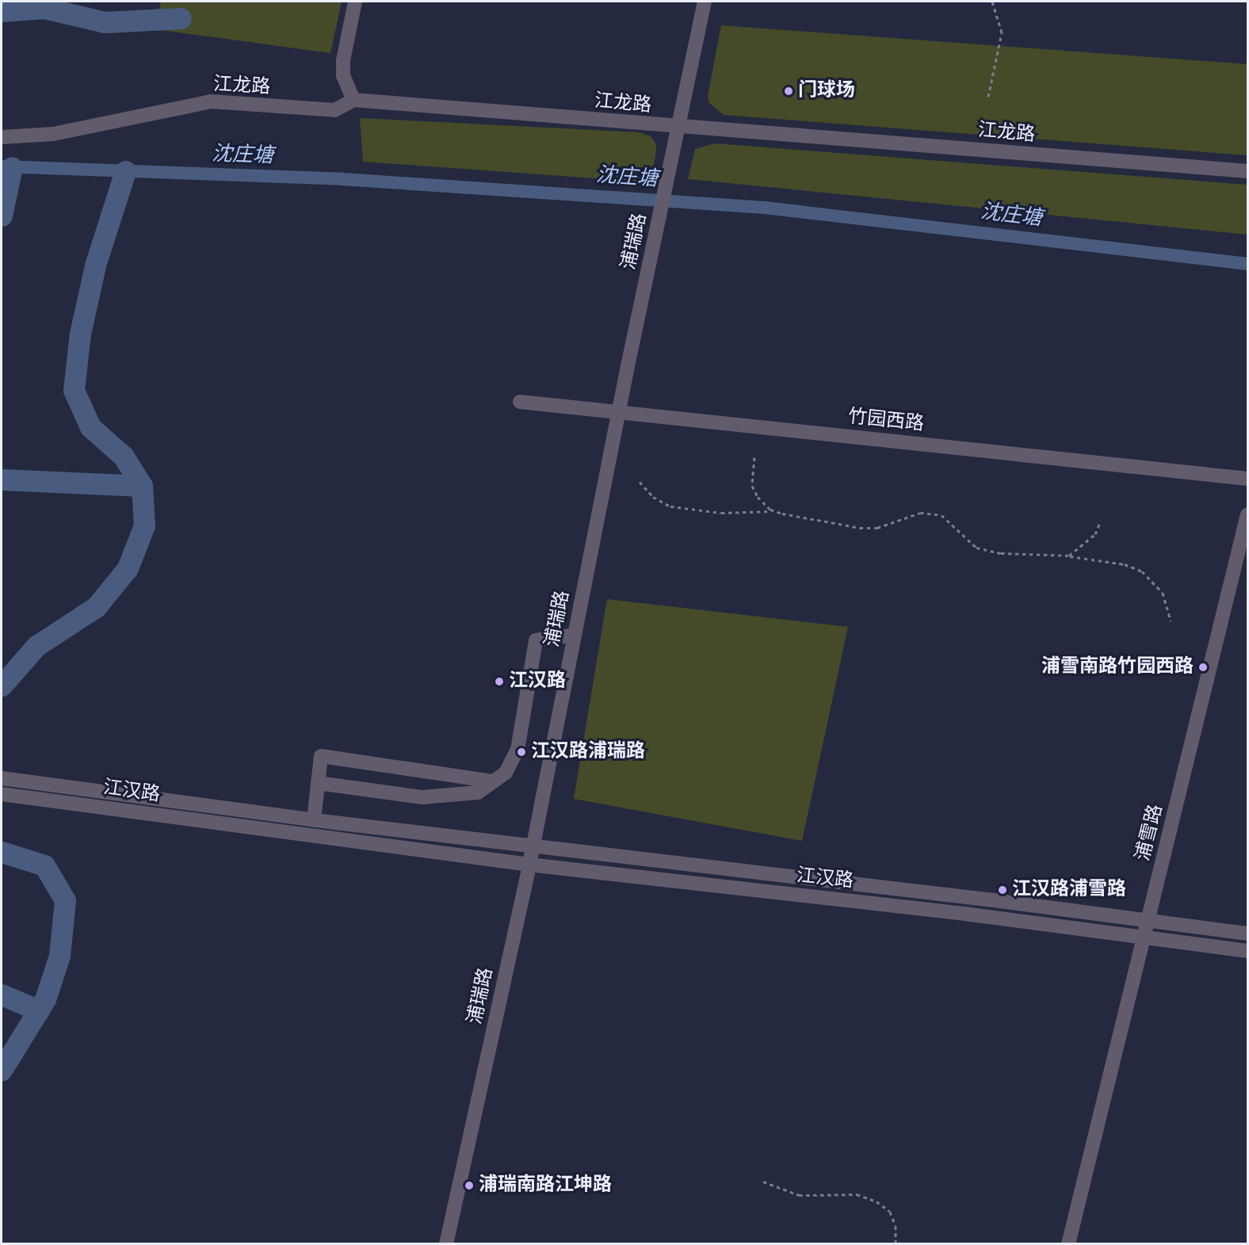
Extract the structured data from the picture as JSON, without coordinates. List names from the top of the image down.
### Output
{
  "streets": {
    "street": [
      "江龙路",
      "浦瑞路",
      "竹园西路",
      "江汉路",
      "浦雪路"
    ]
  },
  "crossings": [
    ["江龙路", "浦瑞路"],
    ["浦瑞路", "竹园西路"],
    ["浦瑞路", "江汉路"],
    ["江汉路", "浦雪路"]
  ],
  "water": ["沈庄塘"],
  "places": [
    "门球场",
    "浦雪南路竹园西路",
    "江汉路",
    "江汉路浦瑞路",
    "江汉路浦雪路",
    "浦瑞南路江坤路"
  ]
}
